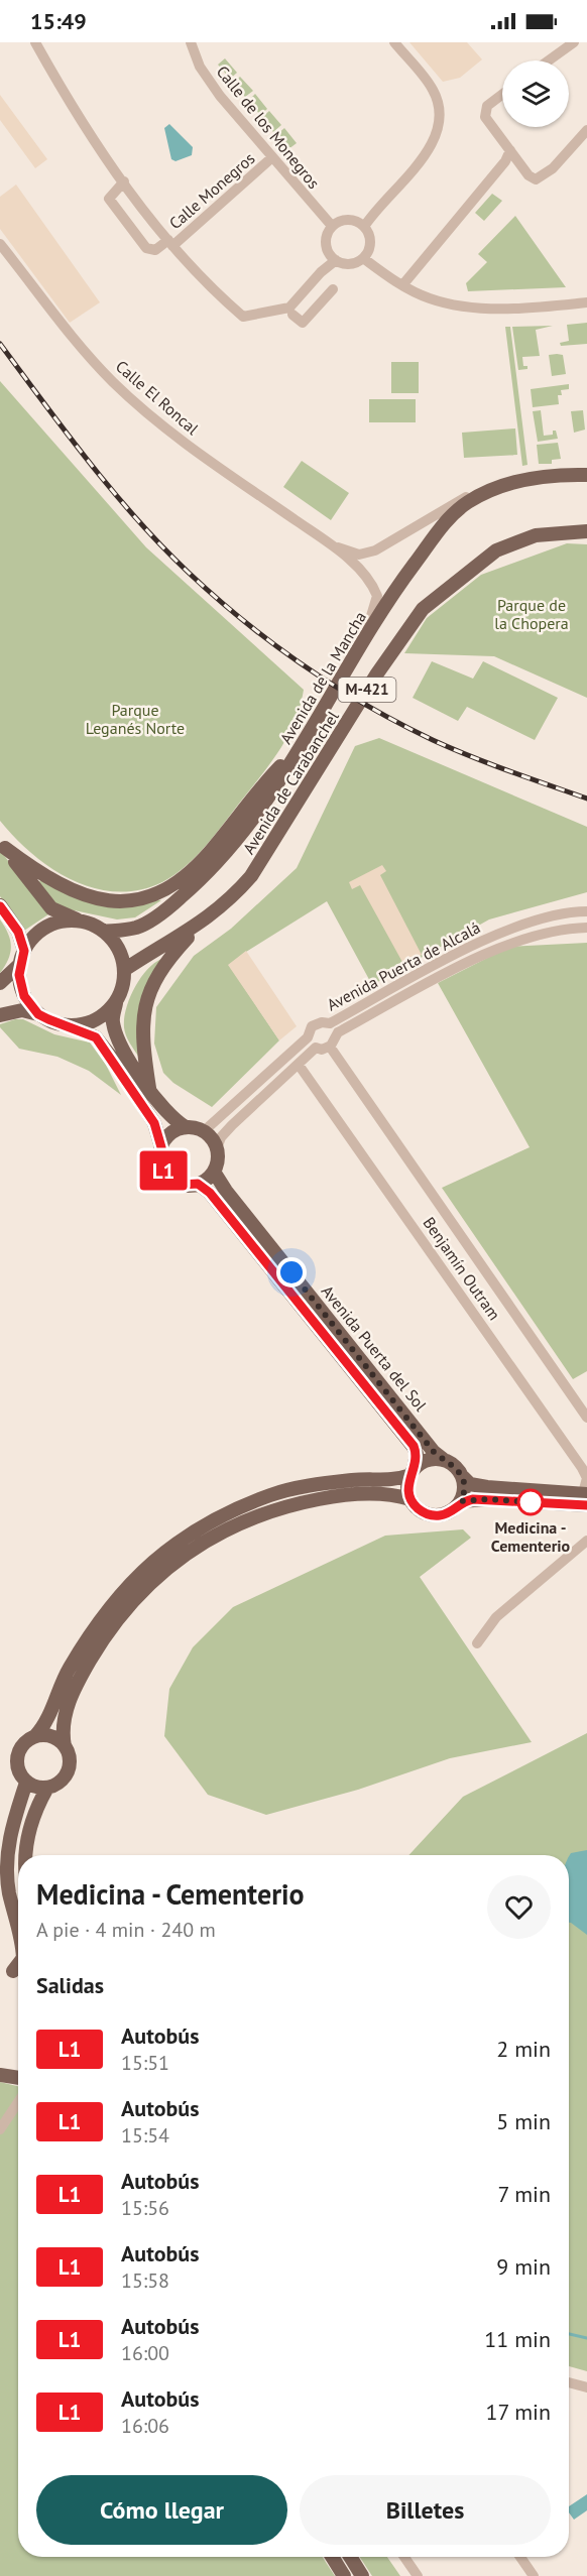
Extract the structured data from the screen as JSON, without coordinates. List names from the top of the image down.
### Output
{
  "streets": {
    "main road": [
      "Avenida de la Mancha",
      "M-421",
      "Avenida de Carabanchel",
      "Avenida Puerta del Sol"
    ],
    "street": [
      "Calle de los Monegros",
      "Calle Monegros",
      "Calle El Roncal",
      "Avenida Puerta de Alcalá",
      "Benjamín Outram"
    ]
  },
  "crossings": [
    ["Calle de los Monegros", "Calle Monegros"],
    ["Calle El Roncal", "Avenida de la Mancha"],
    ["Avenida de la Mancha", "Avenida de Carabanchel"],
    ["Avenida Puerta de Alcalá", "Benjamín Outram"],
    ["Avenida Puerta de Alcalá", "Avenida Puerta del Sol"]
  ],
  "parks": ["Parque de la Chopera", "Parque Leganés Norte"],
  "places": ["Medicina - Cementerio"],
  "lines": ["bus line L1"],
  "page": {
    "status": "15:49",
    "on_map": "L1",
    "heading": [
      ["Medicina - Cementerio", "A pie · 4 min · 240 m"],
      "Salidas"
    ],
    "list": [
      {
        "mark": "L1",
        "name": "Autobús",
        "note": "15:51",
        "value": "2 min"
      },
      {
        "mark": "L1",
        "name": "Autobús",
        "note": "15:54",
        "value": "5 min"
      },
      {
        "mark": "L1",
        "name": "Autobús",
        "note": "15:56",
        "value": "7 min"
      },
      {
        "mark": "L1",
        "name": "Autobús",
        "note": "15:58",
        "value": "9 min"
      },
      {
        "mark": "L1",
        "name": "Autobús",
        "note": "16:00",
        "value": "11 min"
      },
      {
        "mark": "L1",
        "name": "Autobús",
        "note": "16:06",
        "value": "17 min"
      }
    ],
    "buttons": ["Cómo llegar", "Billetes"]
  }
}
